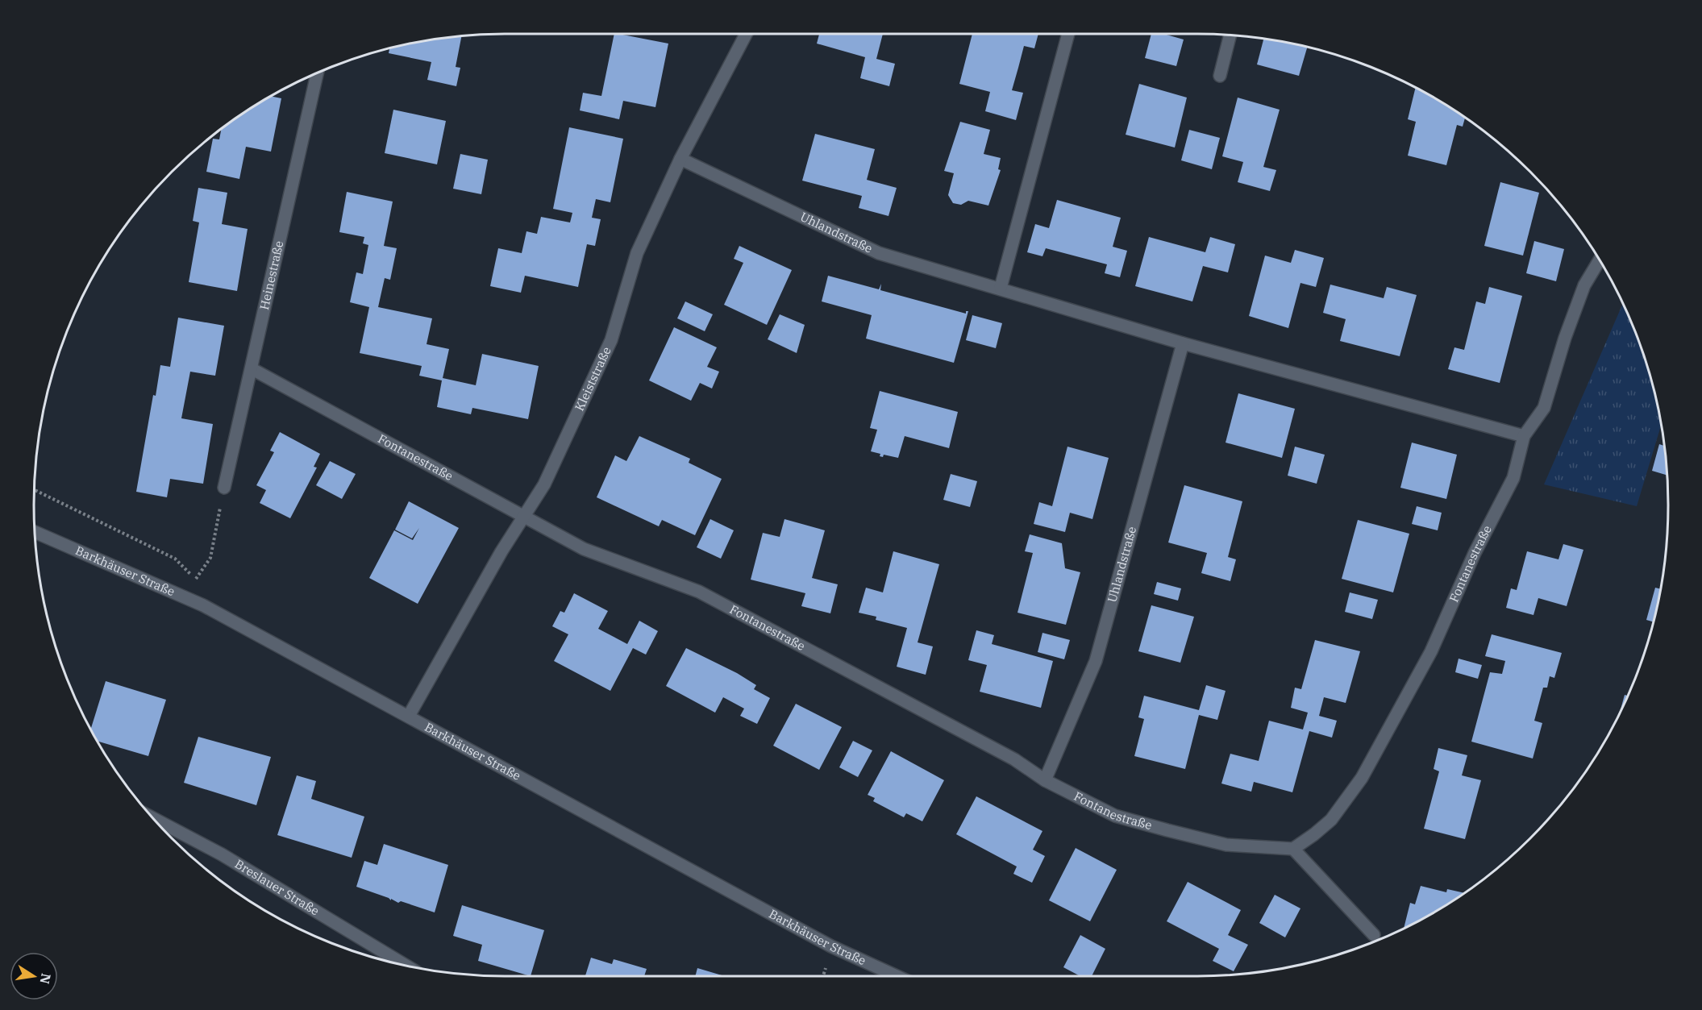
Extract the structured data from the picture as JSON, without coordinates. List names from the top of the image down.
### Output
{
  "streets": {
    "street": [
      "Uhlandstraße",
      "Heinestraße",
      "Kleiststraße",
      "Fontanestraße",
      "Barkhäuser Straße",
      "Breslauer Straße"
    ]
  },
  "crossings": [
    ["Uhlandstraße", "Kleiststraße"],
    ["Uhlandstraße", "Fontanestraße"],
    ["Heinestraße", "Fontanestraße"],
    ["Kleiststraße", "Fontanestraße"],
    ["Kleiststraße", "Barkhäuser Straße"]
  ],
  "north": "right"
}
